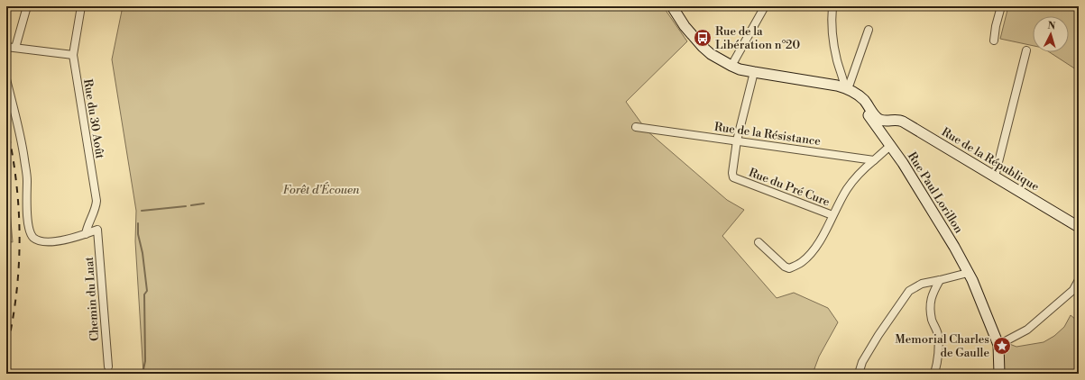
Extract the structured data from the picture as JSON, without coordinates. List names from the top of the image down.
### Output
{
  "streets": {
    "main road": ["Rue de la République", "Rue Paul Lorillon"],
    "street": [
      "Rue du 30 Août",
      "Rue de la Résistance",
      "Rue du Pré Cure",
      "Chemin du Luat"
    ]
  },
  "crossings": [
    ["Rue du 30 Août", "Chemin du Luat"],
    ["Rue de la Résistance", "Rue du Pré Cure"]
  ],
  "parks": ["Forêt d'Écouen"],
  "places": {
    "bus stop": ["Rue de la Libération n°20"],
    "place": ["Memorial Charles de Gaulle"]
  },
  "north": "top"
}
